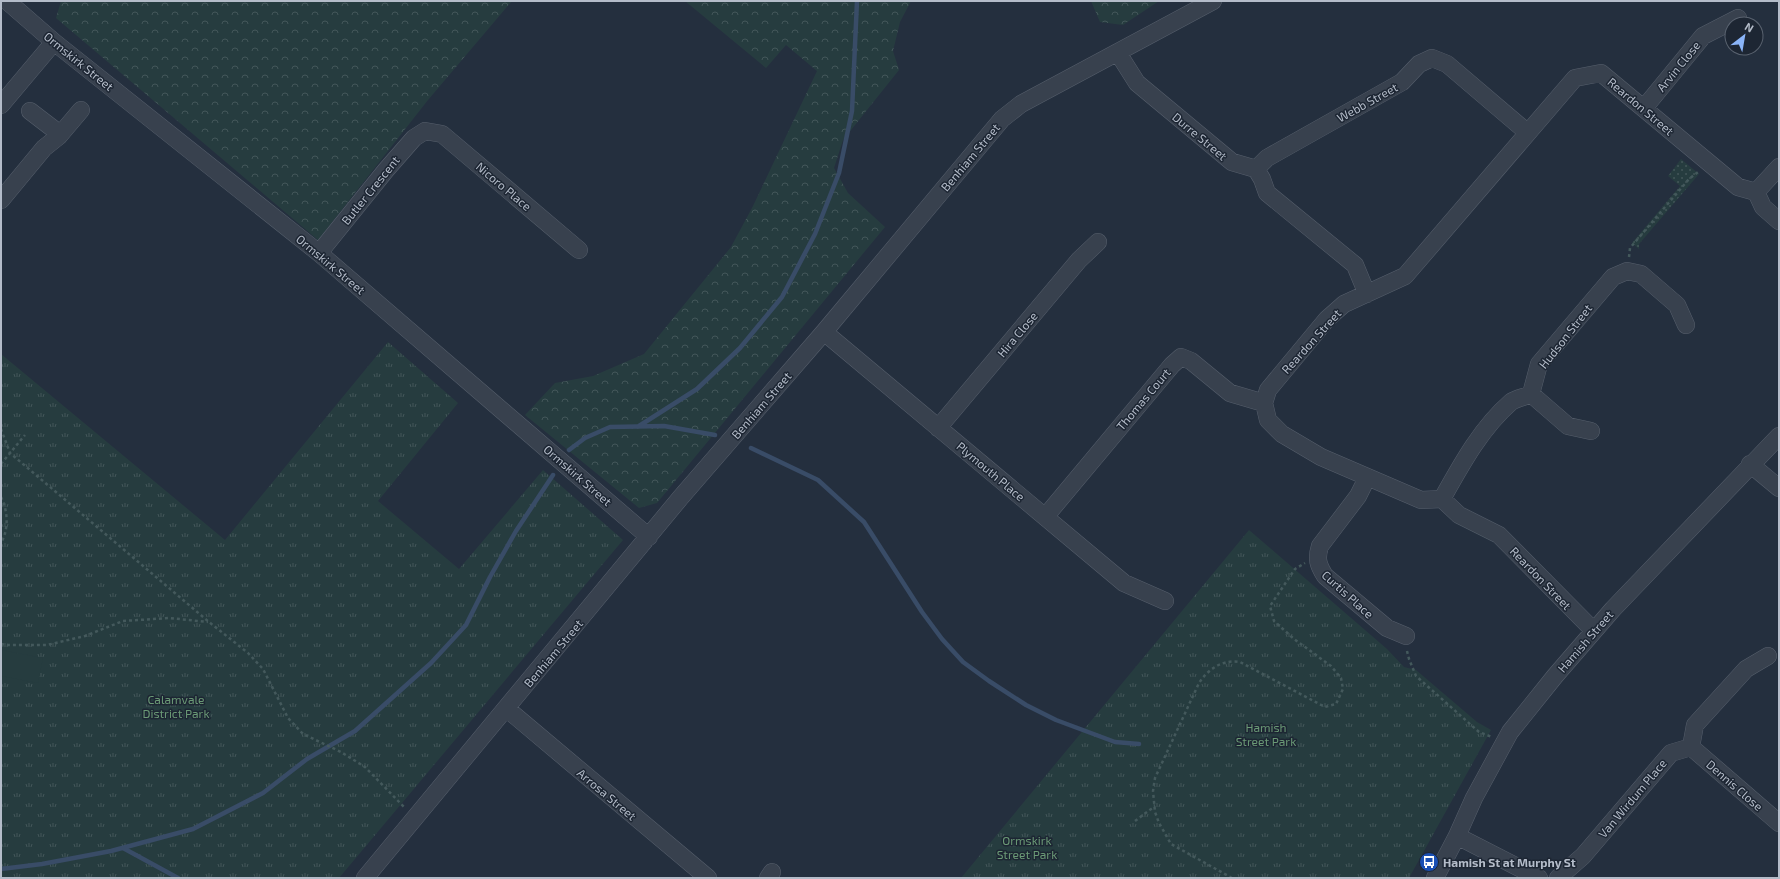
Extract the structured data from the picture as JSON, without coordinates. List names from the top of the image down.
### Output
{
  "streets": {
    "street": [
      "Ormskirk Street",
      "Arvin Close",
      "Webb Street",
      "Reardon Street",
      "Durre Street",
      "Benhiam Street",
      "Nicoro Place",
      "Butler Crescent",
      "Hira Close",
      "Hudson Street",
      "Thomas Court",
      "Plymouth Place",
      "Curtis Place",
      "Hamish Street",
      "Dennis Close",
      "Arrosa Street",
      "Van Wirdum Place"
    ]
  },
  "crossings": [
    ["Ormskirk Street", "Benhiam Street"],
    ["Ormskirk Street", "Butler Crescent"],
    ["Arvin Close", "Reardon Street"],
    ["Webb Street", "Reardon Street"],
    ["Webb Street", "Durre Street"],
    ["Reardon Street", "Thomas Court"],
    ["Reardon Street", "Hamish Street"],
    ["Durre Street", "Benhiam Street"],
    ["Benhiam Street", "Plymouth Place"],
    ["Benhiam Street", "Arrosa Street"],
    ["Nicoro Place", "Butler Crescent"],
    ["Hira Close", "Plymouth Place"],
    ["Thomas Court", "Plymouth Place"],
    ["Dennis Close", "Van Wirdum Place"]
  ],
  "parks": ["Calamvale District Park", "Hamish Street Park", "Ormskirk Street Park"],
  "places": {
    "bus stop": ["Hamish St at Murphy St"]
  },
  "north": "top right"
}
